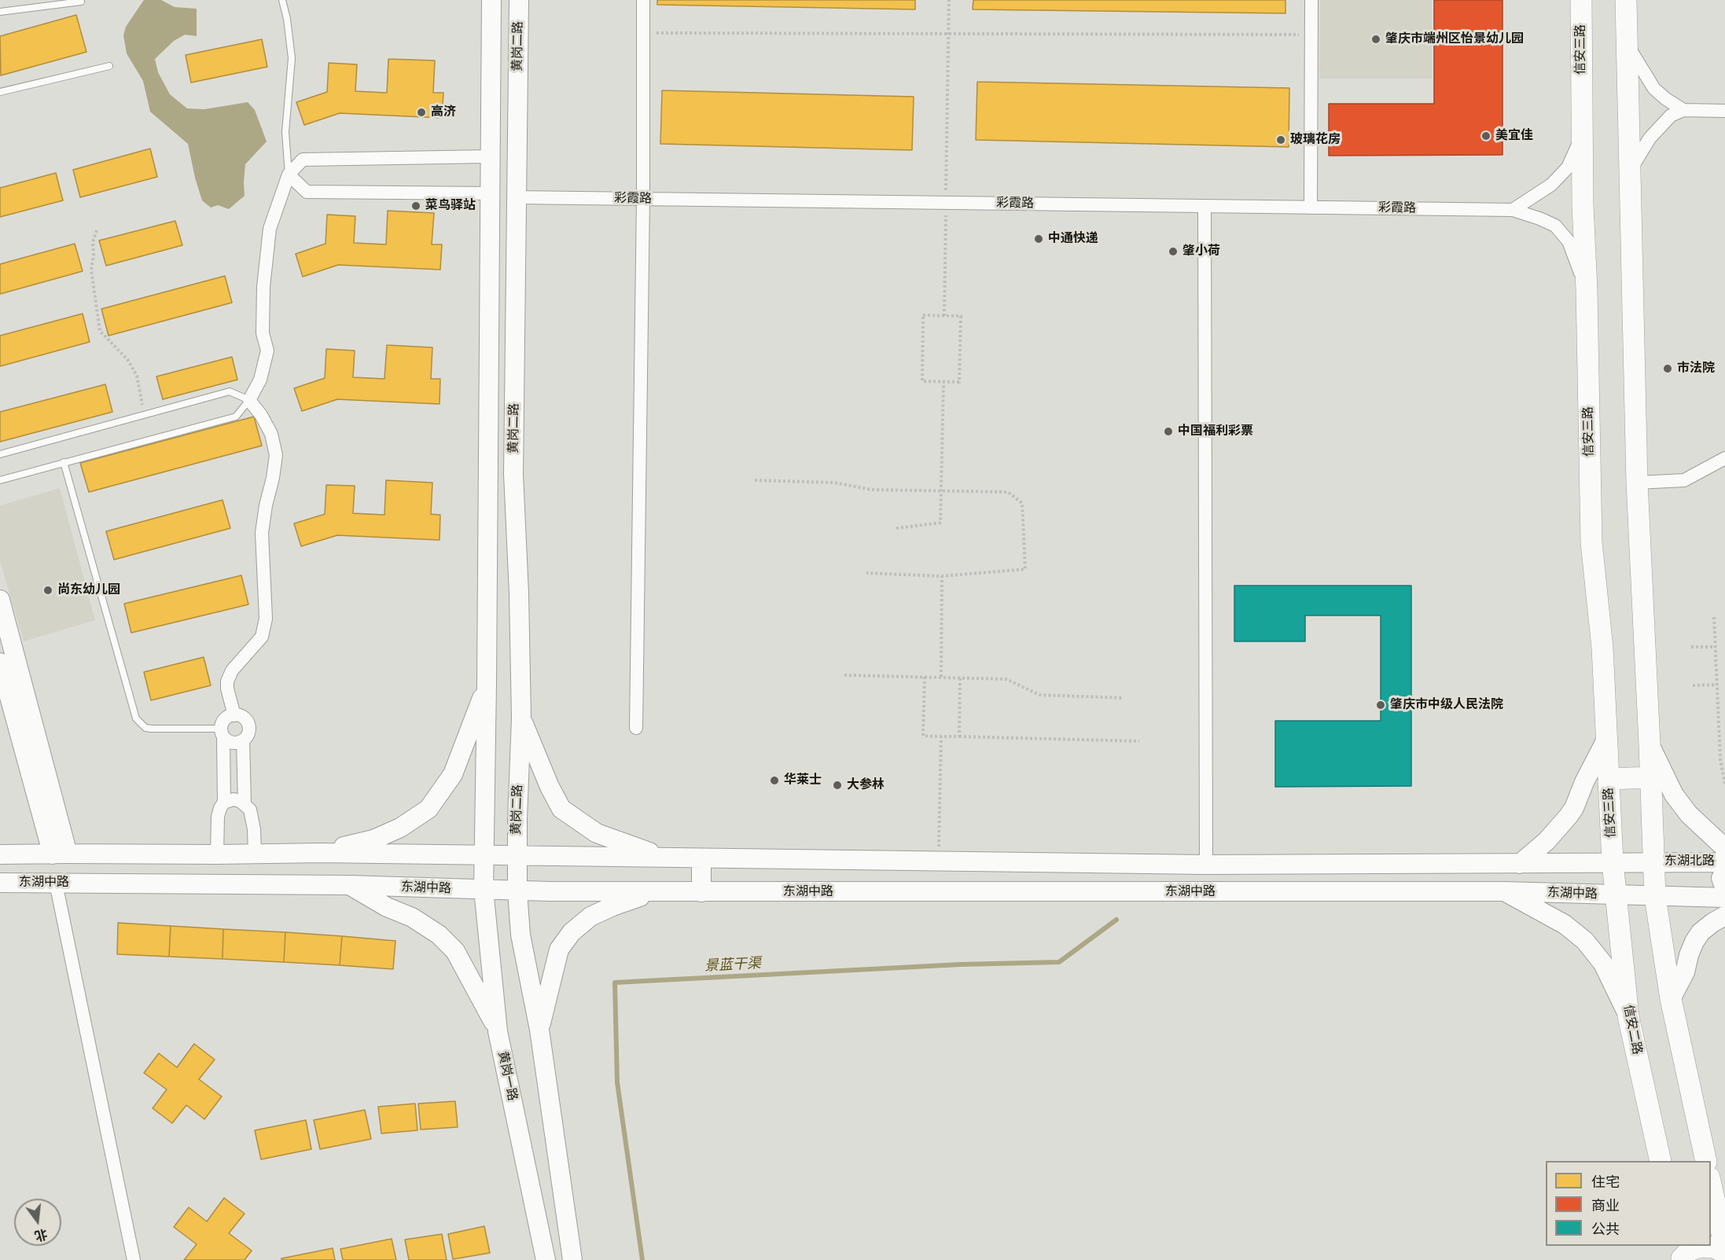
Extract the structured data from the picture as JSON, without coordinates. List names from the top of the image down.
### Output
{
  "streets": {
    "main road": [
      "黄岗二路",
      "信安三路",
      "东湖北路",
      "东湖中路",
      "信安二路",
      "黄岗一路"
    ],
    "street": ["彩霞路"]
  },
  "crossings": [
    ["黄岗二路", "彩霞路"],
    ["黄岗二路", "东湖中路"],
    ["黄岗二路", "黄岗一路"],
    ["信安三路", "彩霞路"],
    ["信安三路", "东湖北路"],
    ["信安三路", "东湖中路"],
    ["信安三路", "信安二路"],
    ["东湖中路", "信安二路"],
    ["东湖中路", "黄岗一路"]
  ],
  "water": ["景蓝干渠"],
  "places": [
    "肇庆市端州区怡景幼儿园",
    "高济",
    "美宜佳",
    "玻璃花房",
    "菜鸟驿站",
    "中通快递",
    "肇小荷",
    "市法院",
    "中国福利彩票",
    "尚东幼儿园",
    "肇庆市中级人民法院",
    "华莱士",
    "大参林"
  ],
  "legend": ["住宅", "商业", "公共"],
  "north": "bottom"
}
